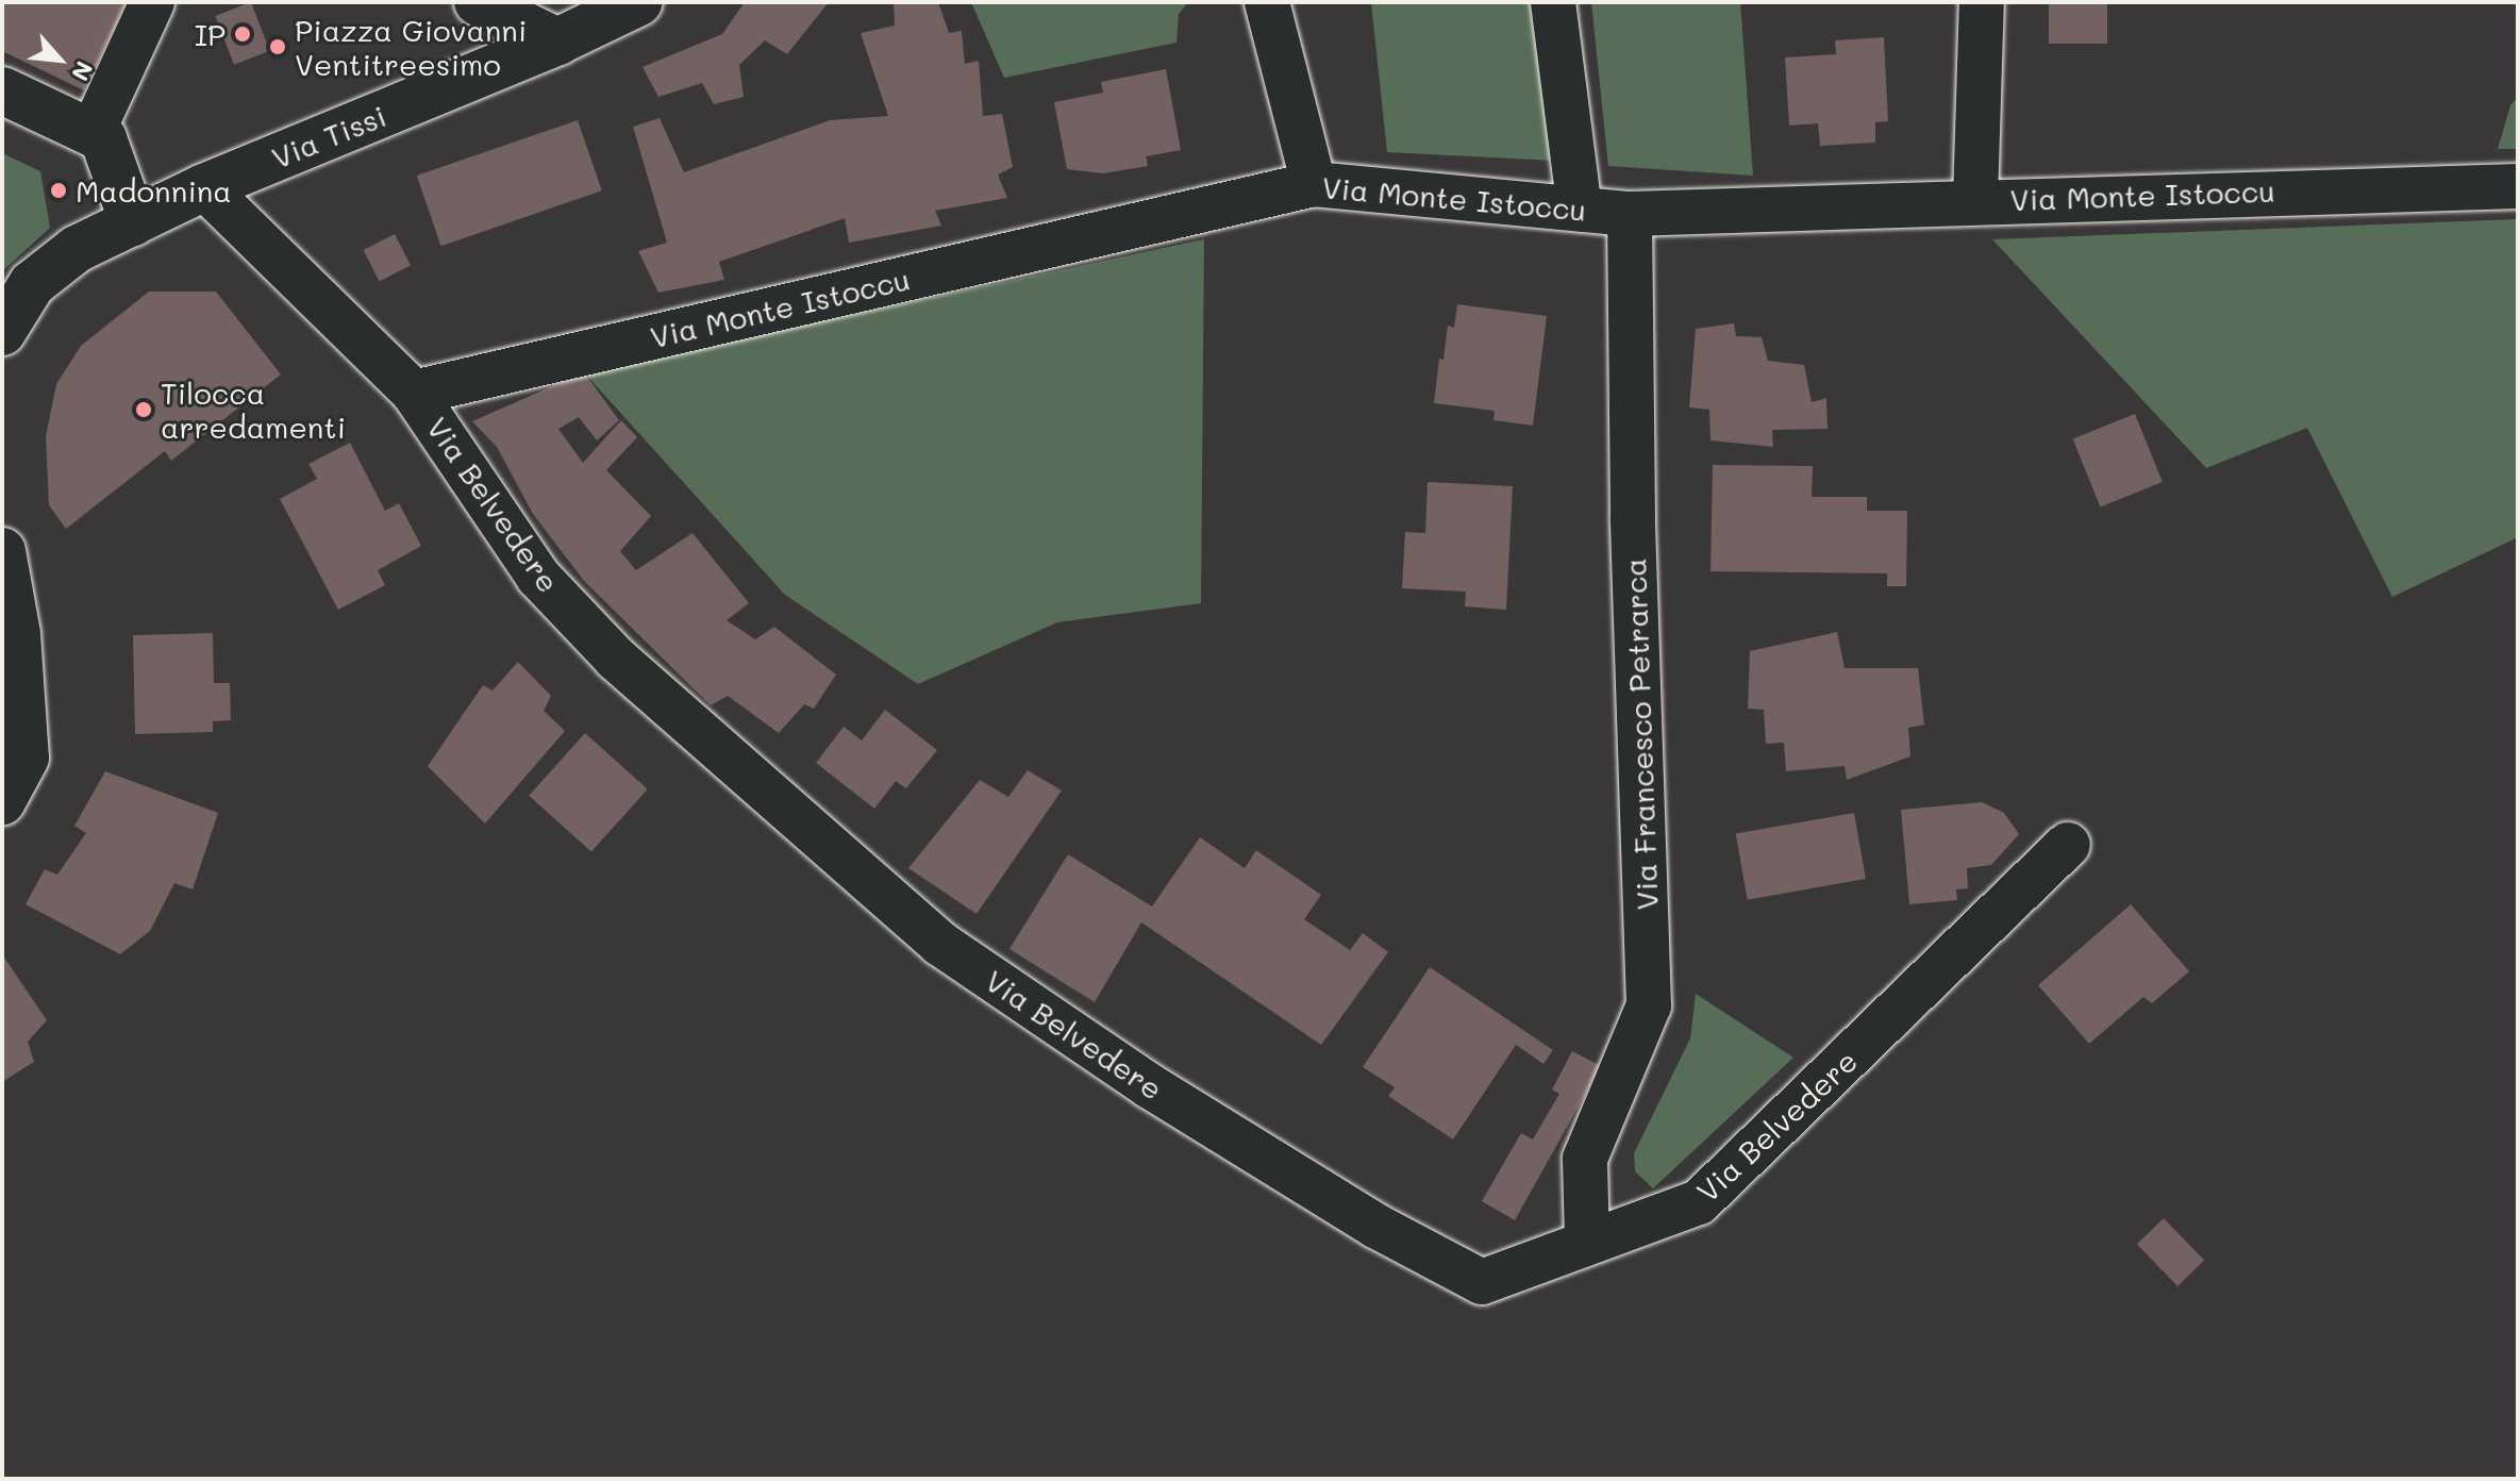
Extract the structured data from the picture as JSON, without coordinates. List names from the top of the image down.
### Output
{
  "streets": {
    "main road": ["Via Tissi"],
    "street": ["Via Monte Istoccu", "Via Belvedere", "Via Francesco Petrarca"]
  },
  "crossings": [
    ["Via Tissi", "Via Belvedere"],
    ["Via Monte Istoccu", "Via Belvedere"],
    ["Via Monte Istoccu", "Via Francesco Petrarca"],
    ["Via Belvedere", "Via Francesco Petrarca"]
  ],
  "places": [
    "IP",
    "Piazza Giovanni Ventitreesimo",
    "Madonnina",
    "Tilocca arredamenti"
  ],
  "north": "bottom right"
}
